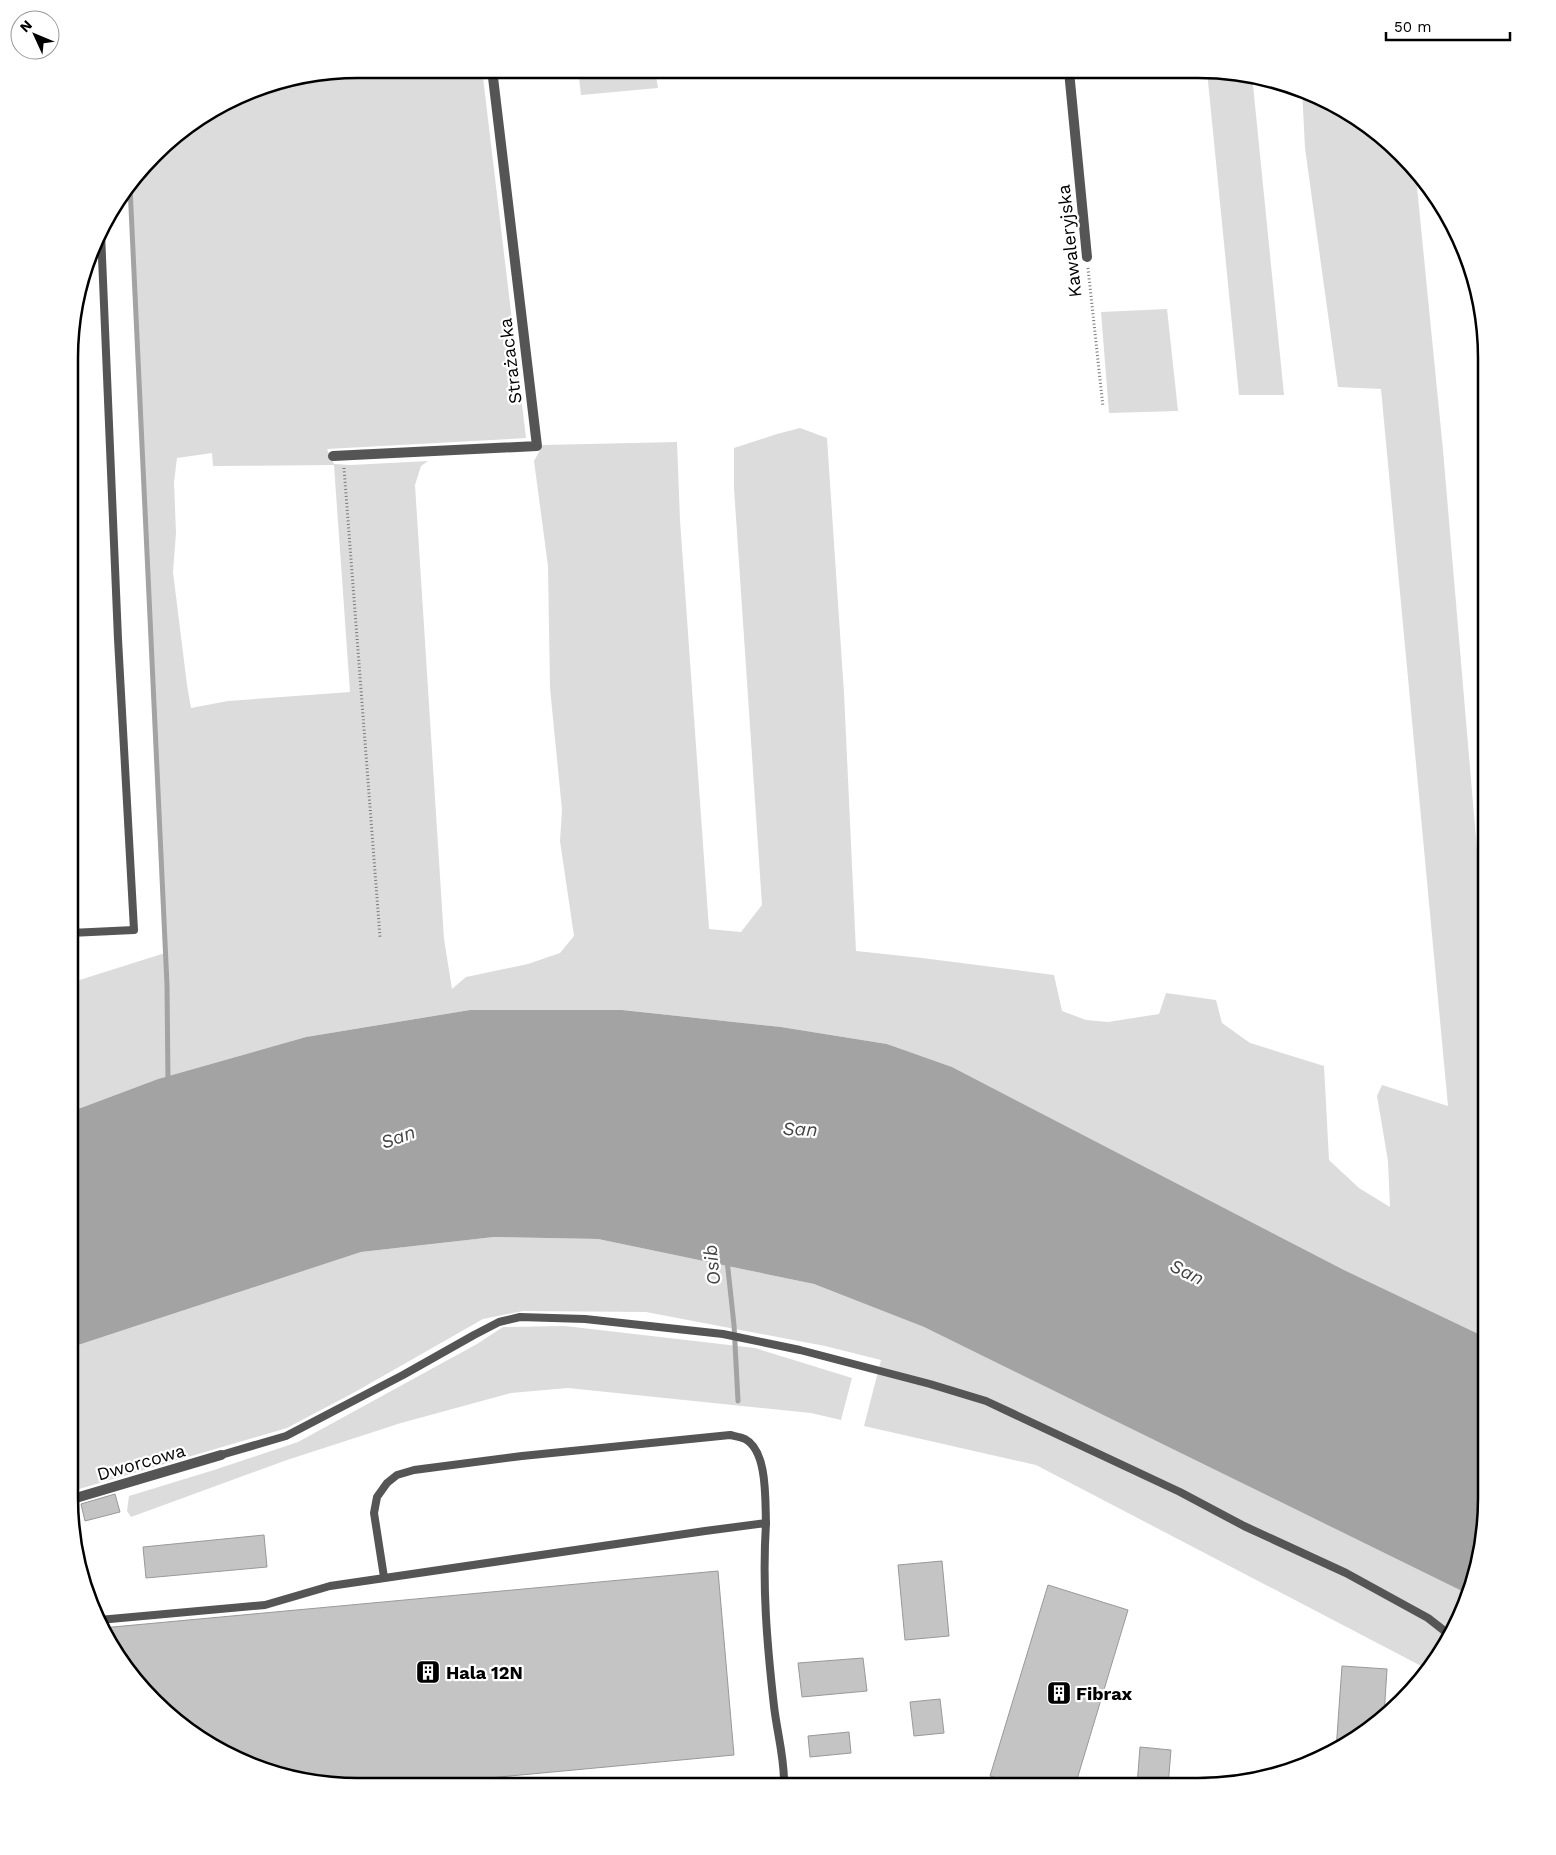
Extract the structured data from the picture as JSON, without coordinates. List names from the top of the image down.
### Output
{
  "streets": {
    "street": ["Kawaleryjska", "Strażacka", "Dworcowa"]
  },
  "water": ["San", "Osib"],
  "places": {
    "building": ["Hala 12N", "Fibrax"]
  },
  "scale_bar": "50 m",
  "north": "top left"
}
